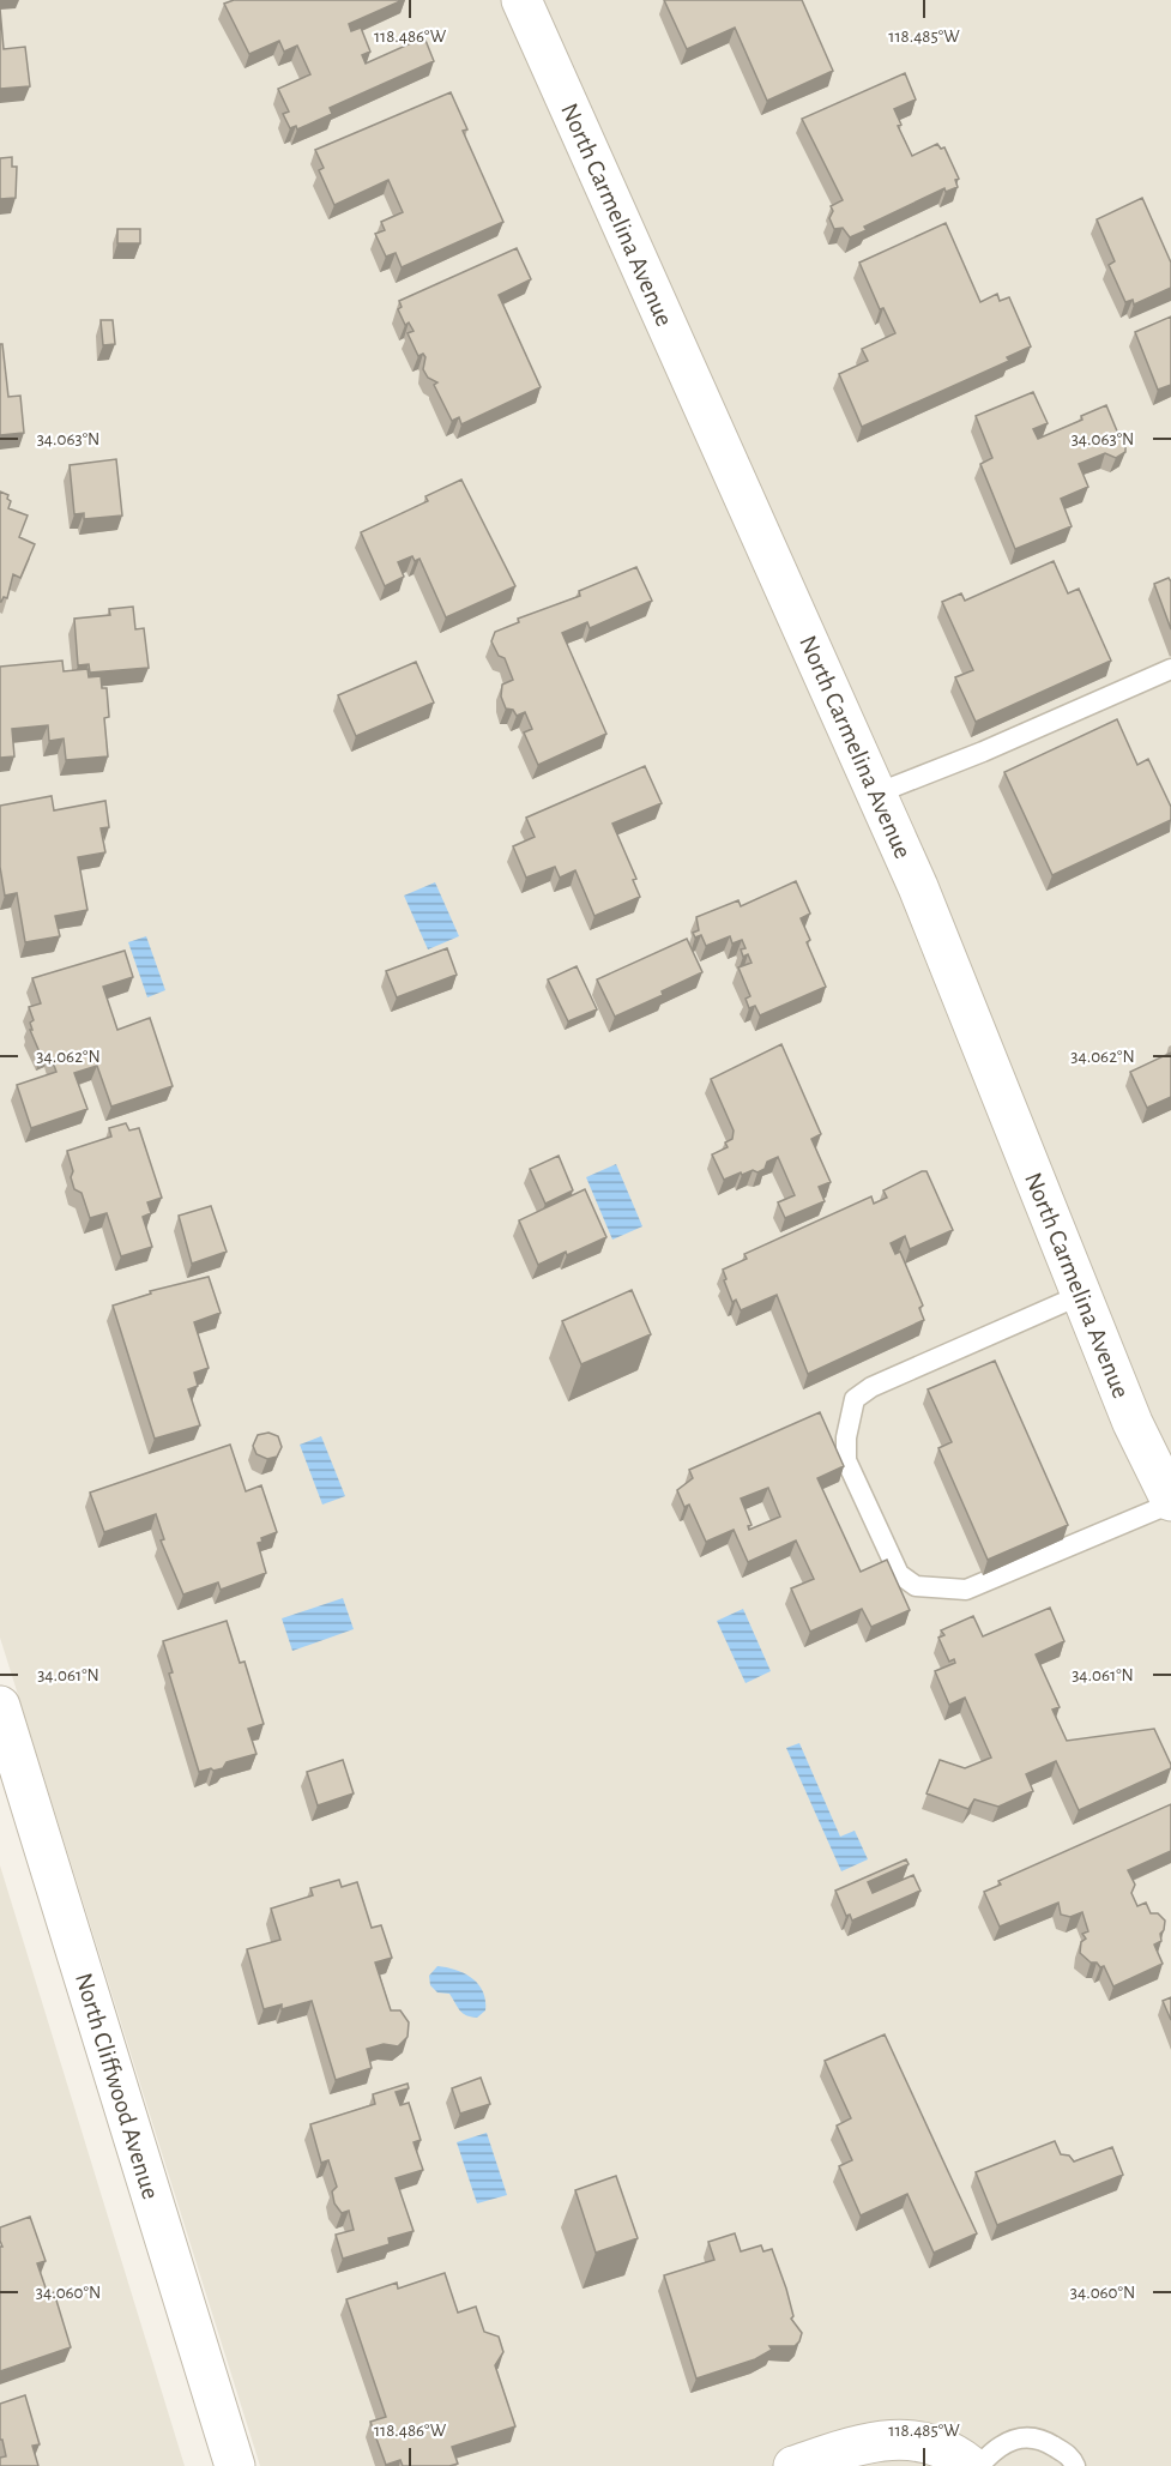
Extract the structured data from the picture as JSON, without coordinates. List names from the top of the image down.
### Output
{
  "streets": {
    "street": ["North Carmelina Avenue", "North Cliffwood Avenue"]
  },
  "coordinates": [
    "118.486°W",
    "118.485°W",
    "34.063°N",
    "34.062°N",
    "34.061°N",
    "34.060°N"
  ]
}
